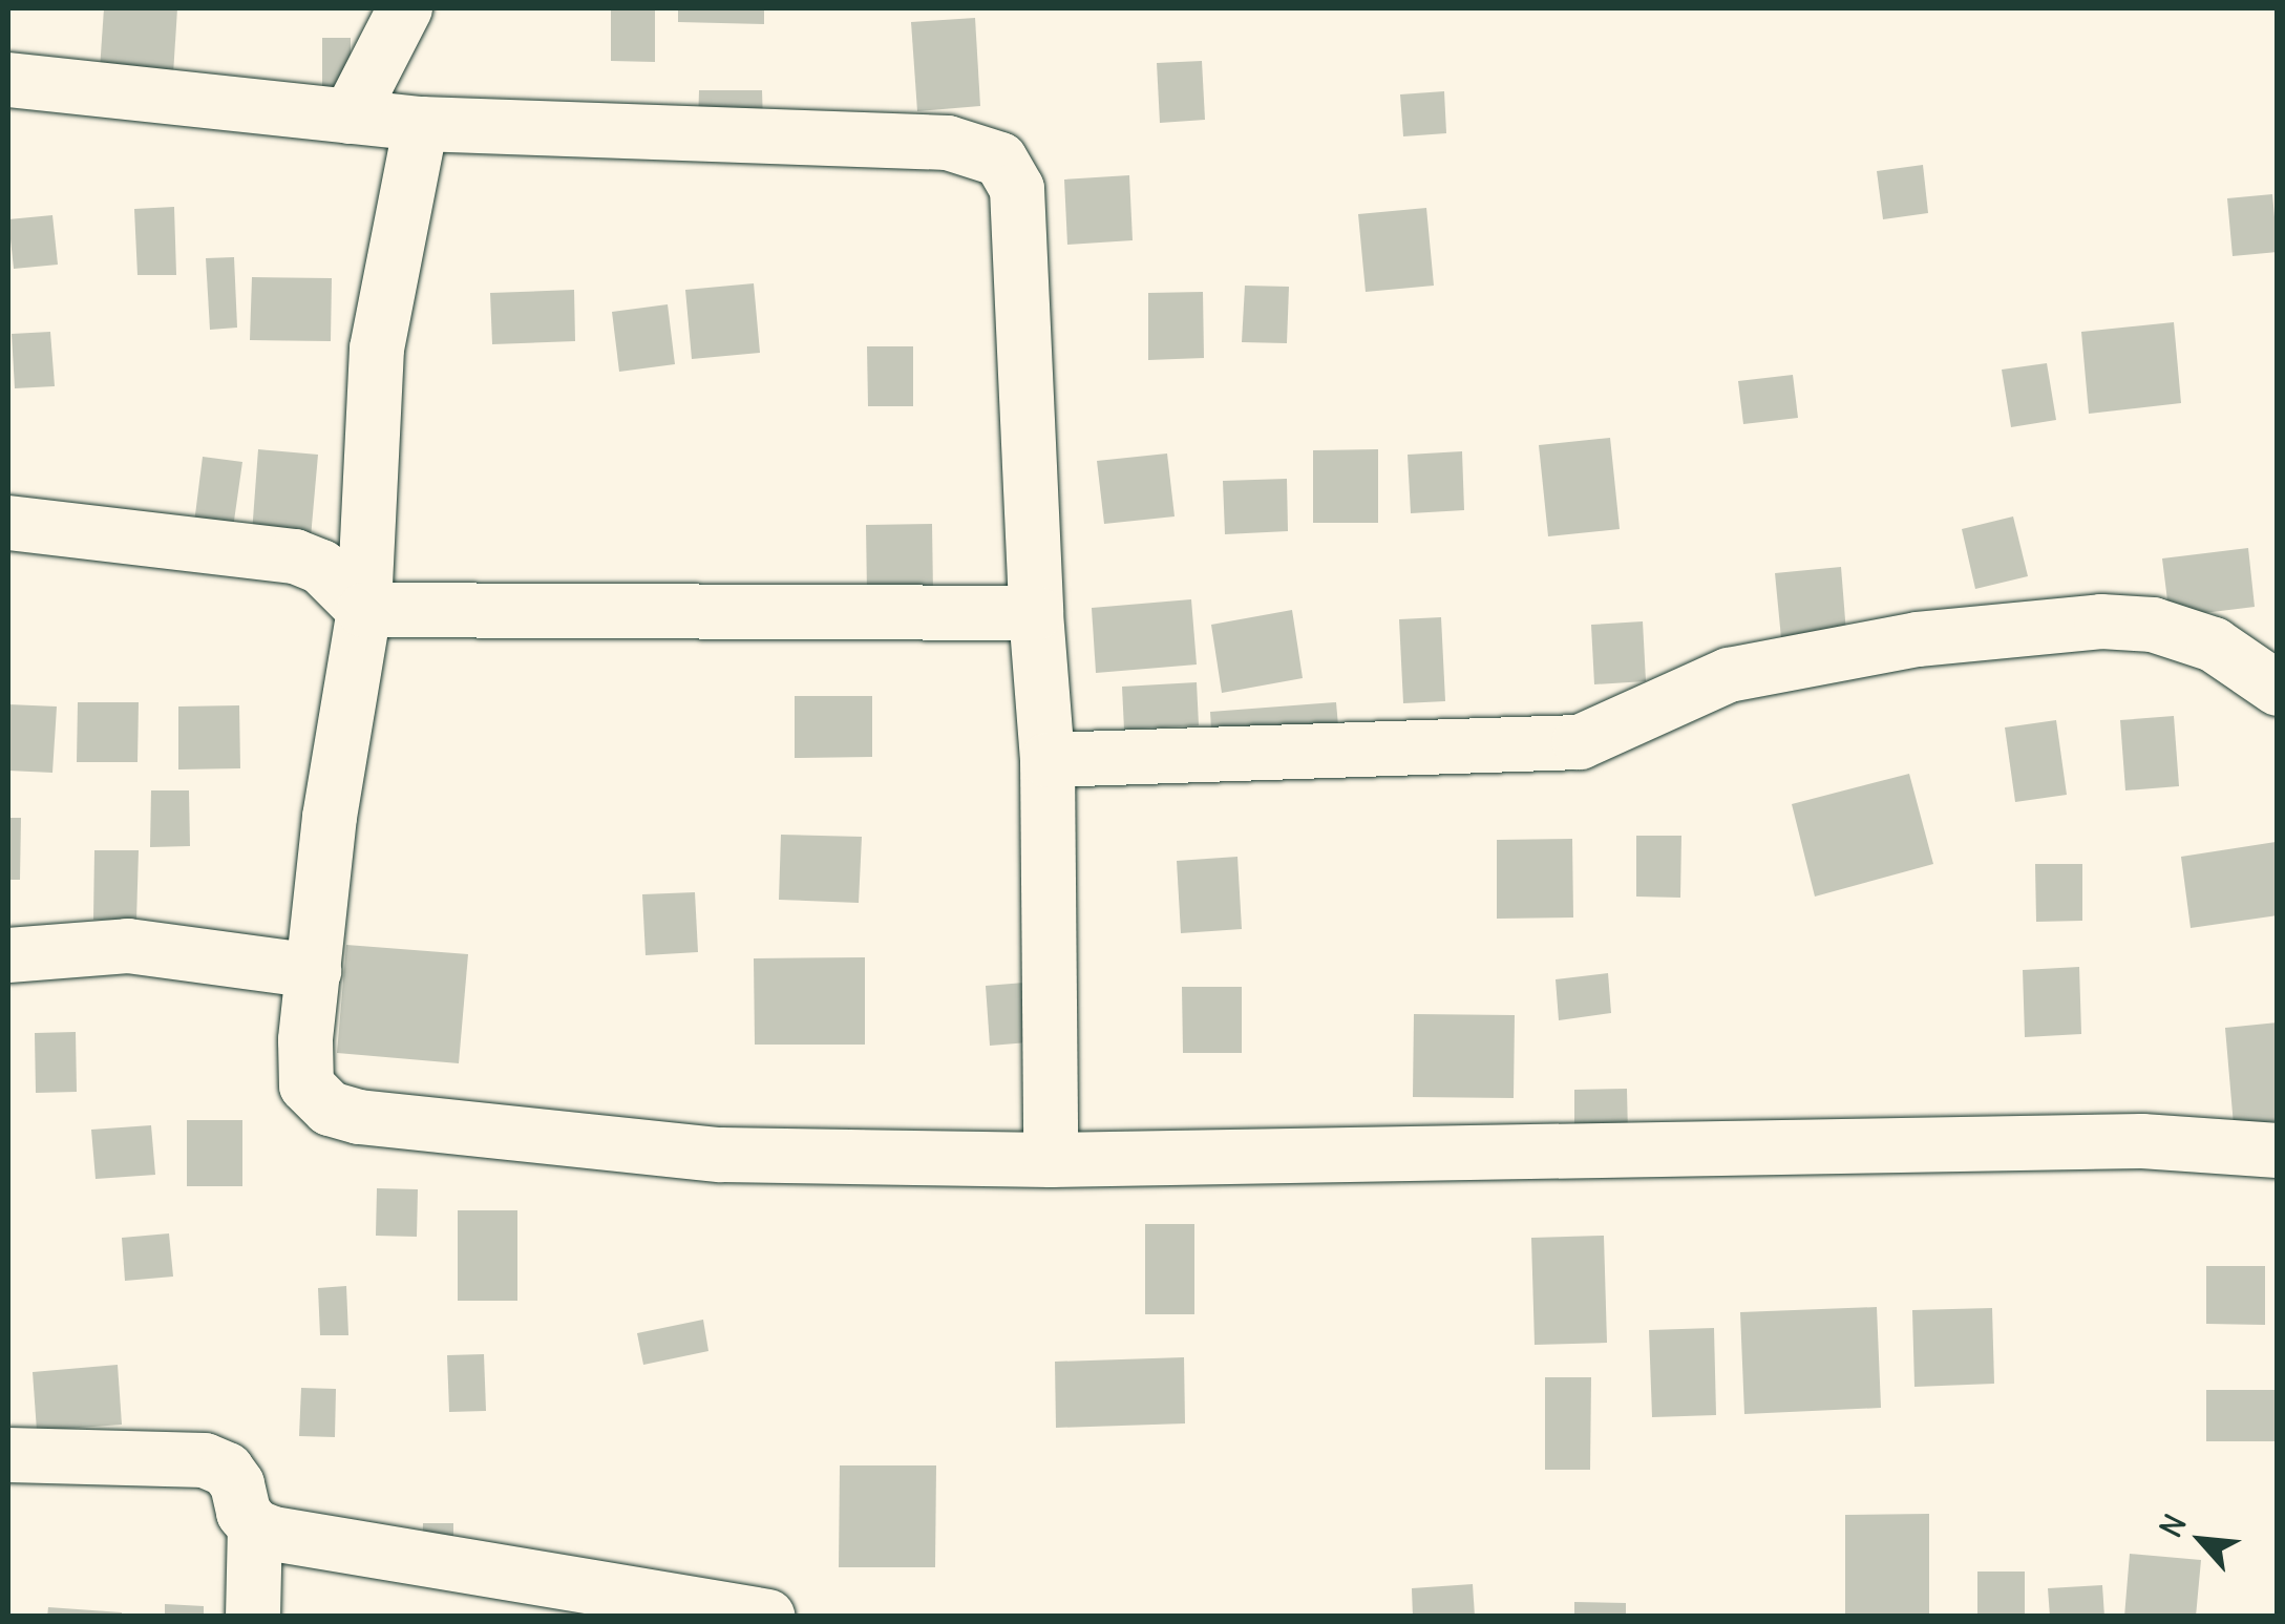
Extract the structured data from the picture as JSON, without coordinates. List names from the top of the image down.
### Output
{
  "north": "top left"
}
